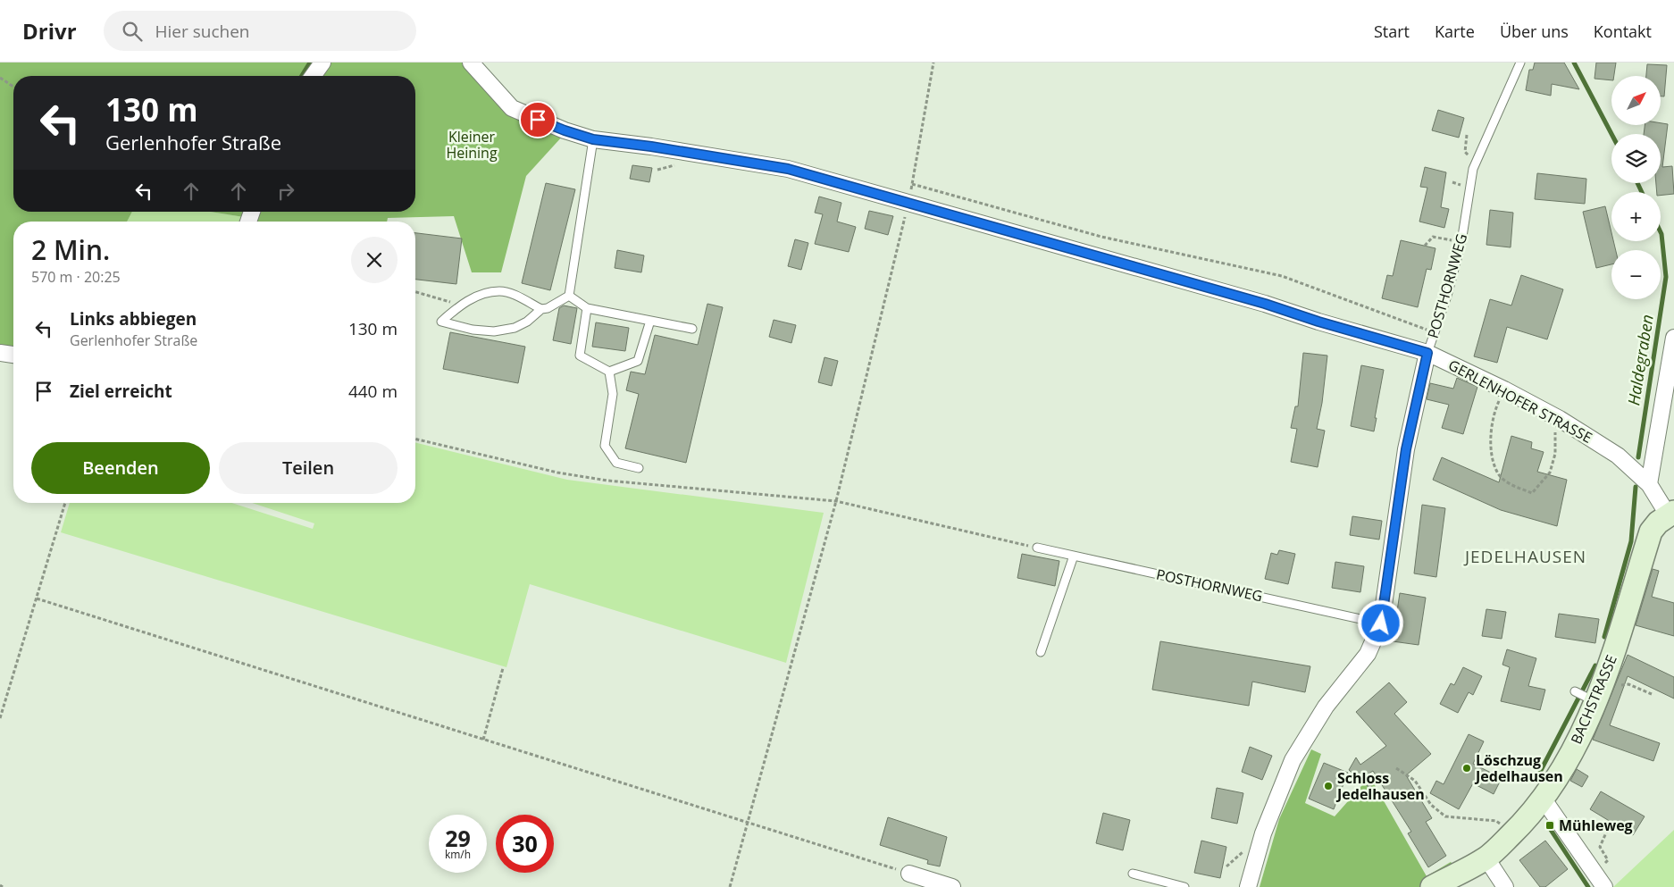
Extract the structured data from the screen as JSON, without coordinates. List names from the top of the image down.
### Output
{
  "streets": {
    "street": ["POSTHORNWEG", "GERLENHOFER STRASSE", "BACHSTRASSE"]
  },
  "crossings": [
    ["POSTHORNWEG", "GERLENHOFER STRASSE"],
    ["GERLENHOFER STRASSE", "BACHSTRASSE"]
  ],
  "districts": ["JEDELHAUSEN"],
  "water": ["Haldegraben"],
  "parks": ["Kleiner Heining"],
  "places": {
    "other": ["Löschzug Jedelhausen", "Schloss Jedelhausen"],
    "transit": ["Mühleweg"]
  },
  "north": "top right",
  "page": {
    "header": "Drivr",
    "search": "Hier suchen",
    "nav": [
      "Start",
      "Karte",
      "Über uns",
      "Kontakt"
    ],
    "map_buttons": ["+", "−"],
    "turn": ["130 m", "Gerlenhofer Straße"],
    "heading": ["2 Min.", "570 m · 20:25"],
    "list": [
      {
        "name": "Links abbiegen",
        "note": "Gerlenhofer Straße",
        "value": "130 m"
      },
      {
        "name": "Ziel erreicht",
        "value": "440 m"
      }
    ],
    "buttons": ["Beenden", "Teilen"],
    "speed": "29 km/h",
    "limit": "30"
  }
}
